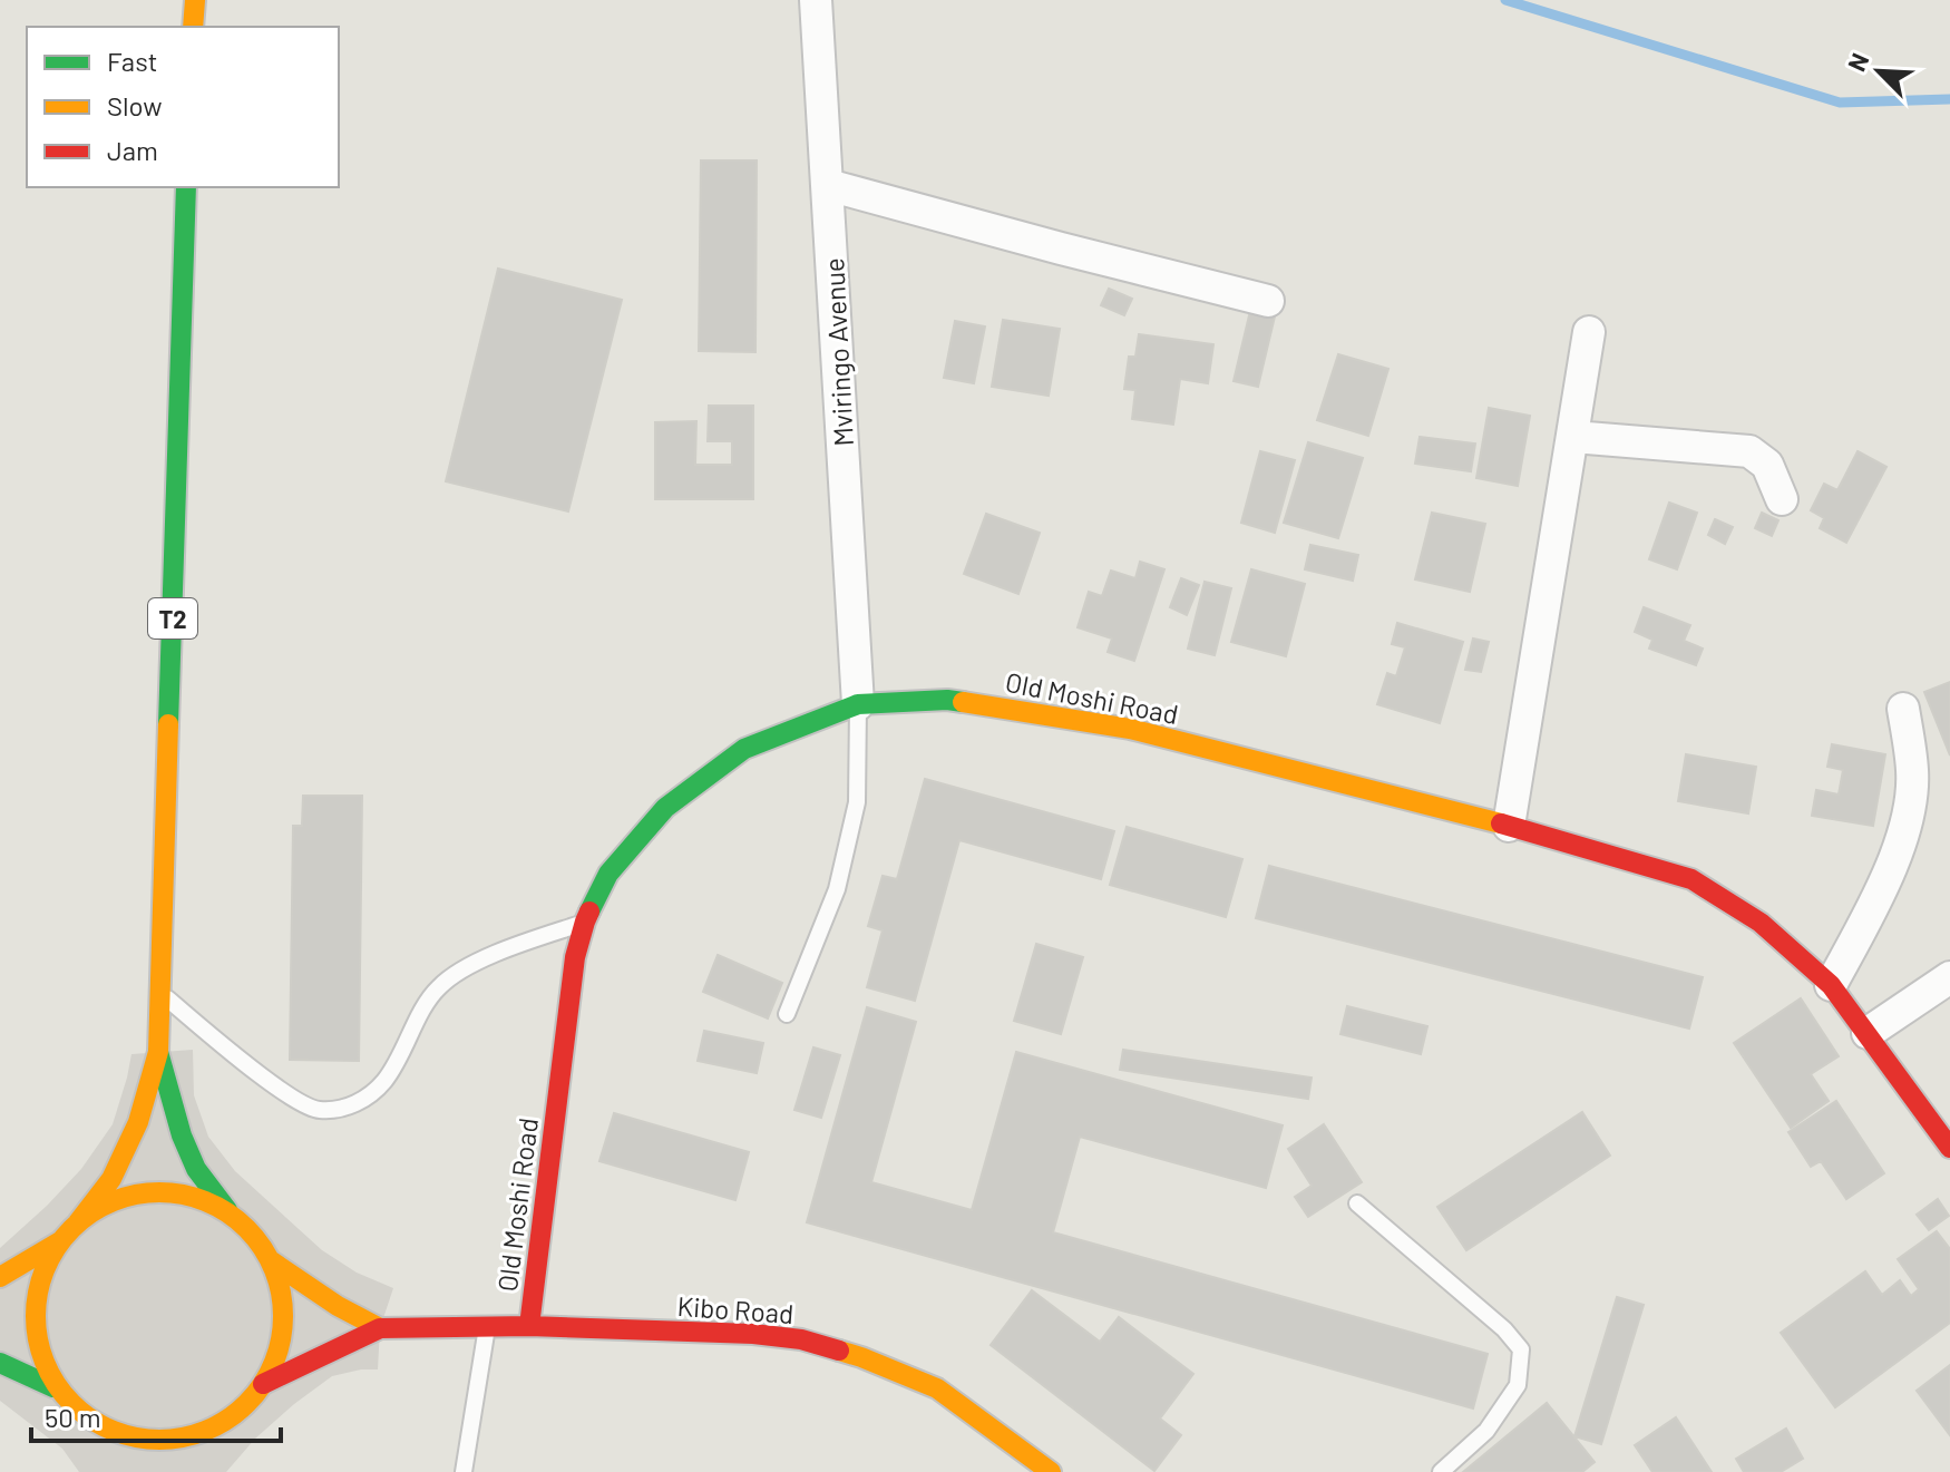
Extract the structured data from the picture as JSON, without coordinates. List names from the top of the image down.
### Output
{
  "streets": {
    "main road": ["T2", "Old Moshi Road", "Kibo Road"],
    "street": ["Mviringo Avenue"]
  },
  "crossings": [
    ["Mviringo Avenue", "Old Moshi Road"],
    ["T2", "Kibo Road"],
    ["Old Moshi Road", "Kibo Road"]
  ],
  "legend": ["Fast", "Slow", "Jam"],
  "scale_bar": "50 m",
  "north": "top left"
}
